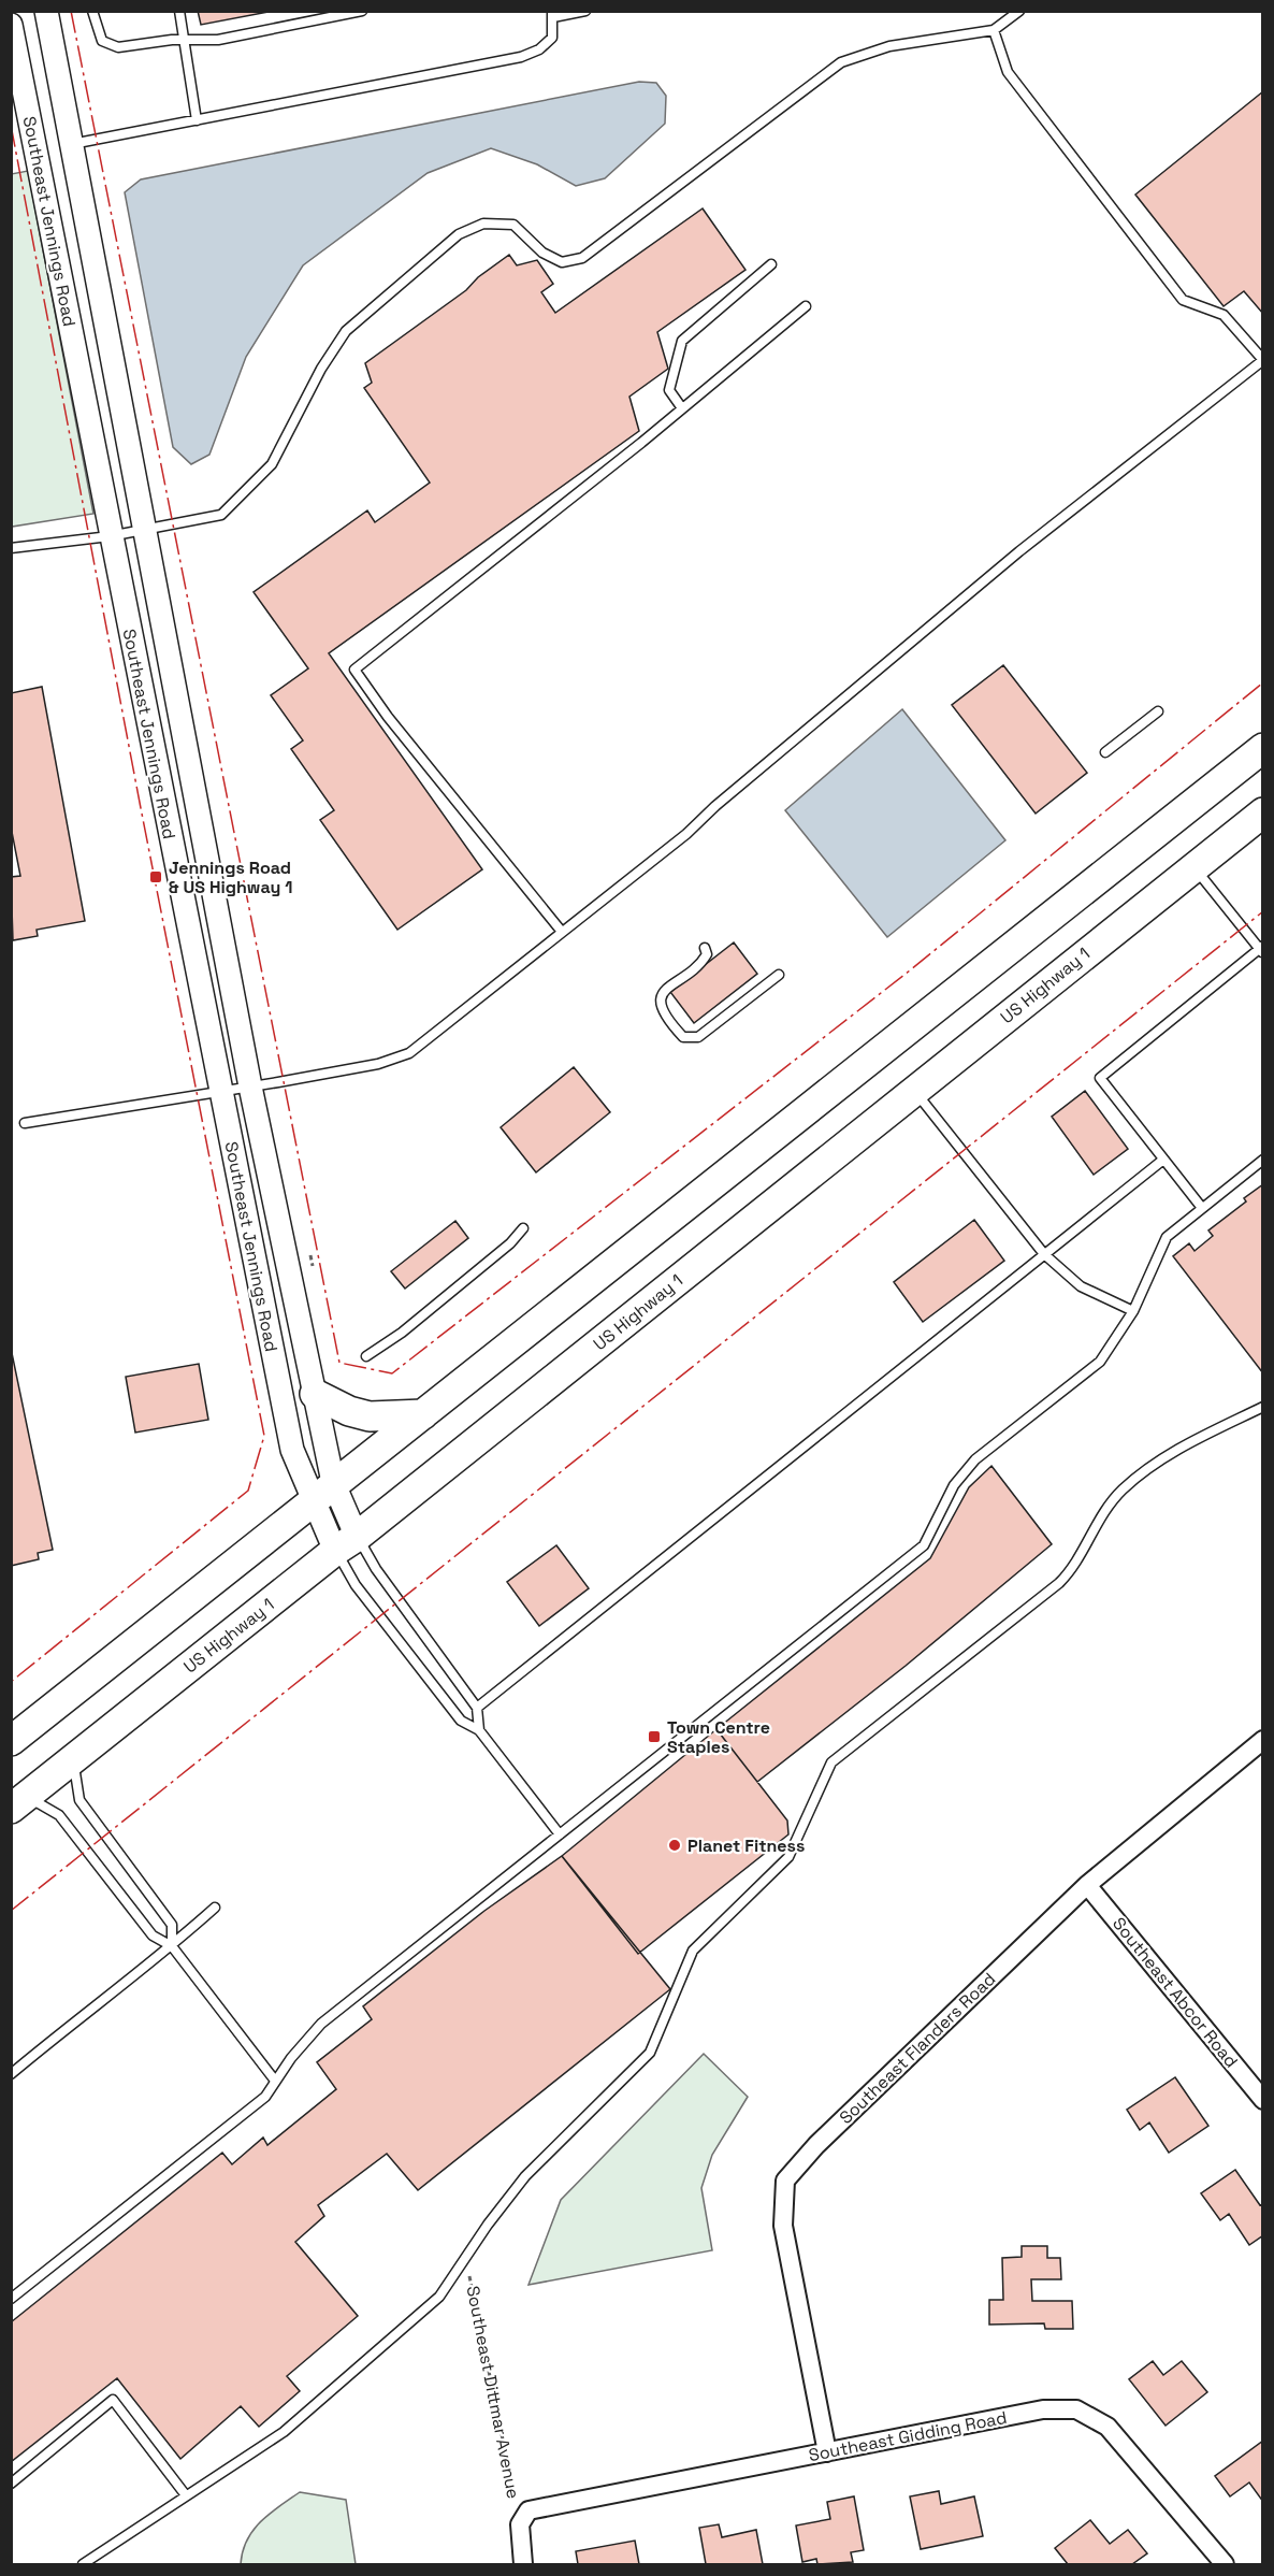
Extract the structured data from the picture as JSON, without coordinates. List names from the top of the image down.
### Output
{
  "streets": {
    "main road": ["US Highway 1"],
    "street": [
      "Southeast Jennings Road",
      "Southeast Abcor Road",
      "Southeast Flanders Road",
      "Southeast Dittmar Avenue",
      "Southeast Gidding Road"
    ]
  },
  "crossings": [
    ["Southeast Jennings Road", "US Highway 1"],
    ["Southeast Abcor Road", "Southeast Flanders Road"],
    ["Southeast Flanders Road", "Southeast Gidding Road"],
    ["Southeast Dittmar Avenue", "Southeast Gidding Road"]
  ],
  "places": {
    "transit": ["Jennings Road & US Highway 1", "Town Centre Staples"],
    "other": ["Planet Fitness"]
  }
}
